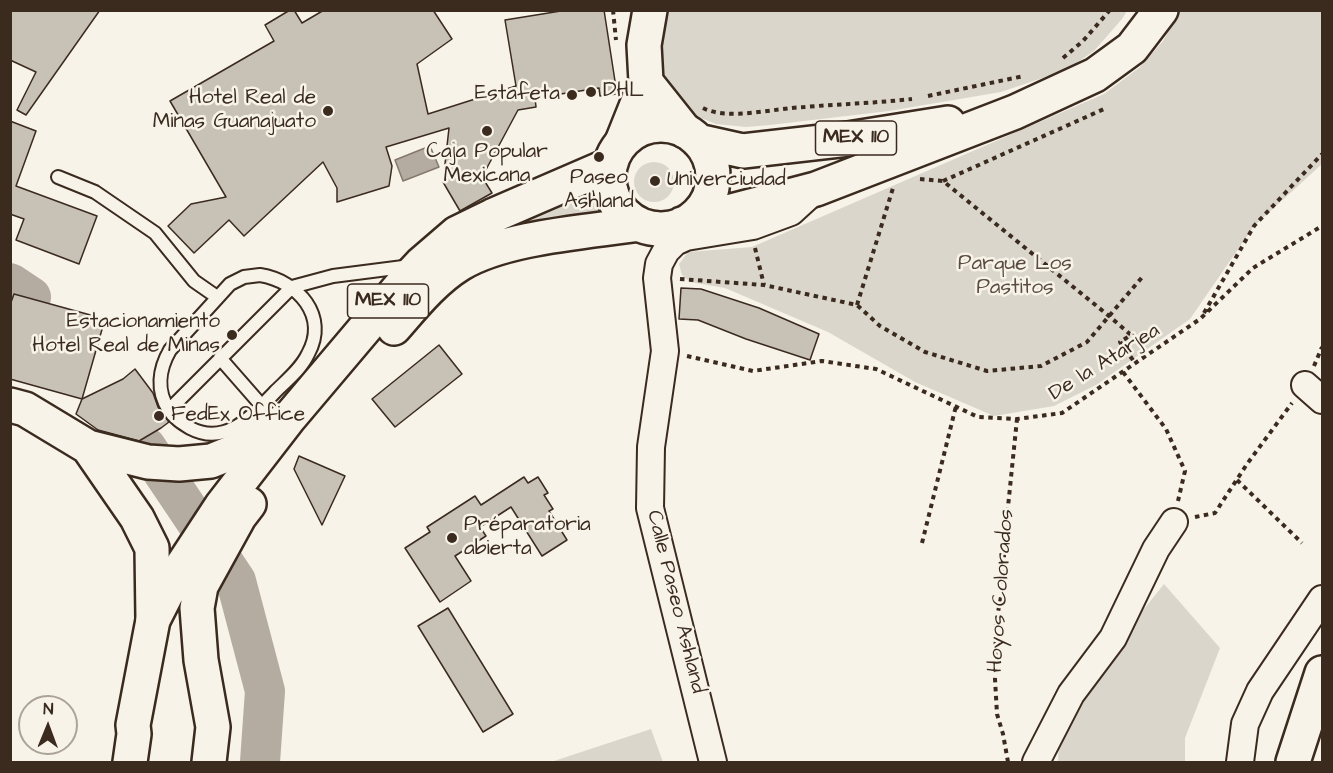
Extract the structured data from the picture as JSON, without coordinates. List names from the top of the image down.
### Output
{
  "streets": {
    "main road": ["MEX 110"],
    "street": ["Calle Paseo Ashland"],
    "path": ["De la Atarjea", "Hoyos Colorados"]
  },
  "crossings": [
    ["MEX 110", "Calle Paseo Ashland"],
    ["De la Atarjea", "Hoyos Colorados"],
    ["De la Atarjea", "Calle Paseo Ashland"]
  ],
  "parks": ["Parque Los Pastitos"],
  "places": [
    "DHL",
    "Estafeta",
    "Hotel Real de Minas Guanajuato",
    "Caja Popular Mexicana",
    "Paseo Ashland",
    "Univerciudad",
    "Estacionamiento Hotel Real de Minas",
    "FedEx Office",
    "Préparatoria abierta"
  ],
  "north": "top"
}
